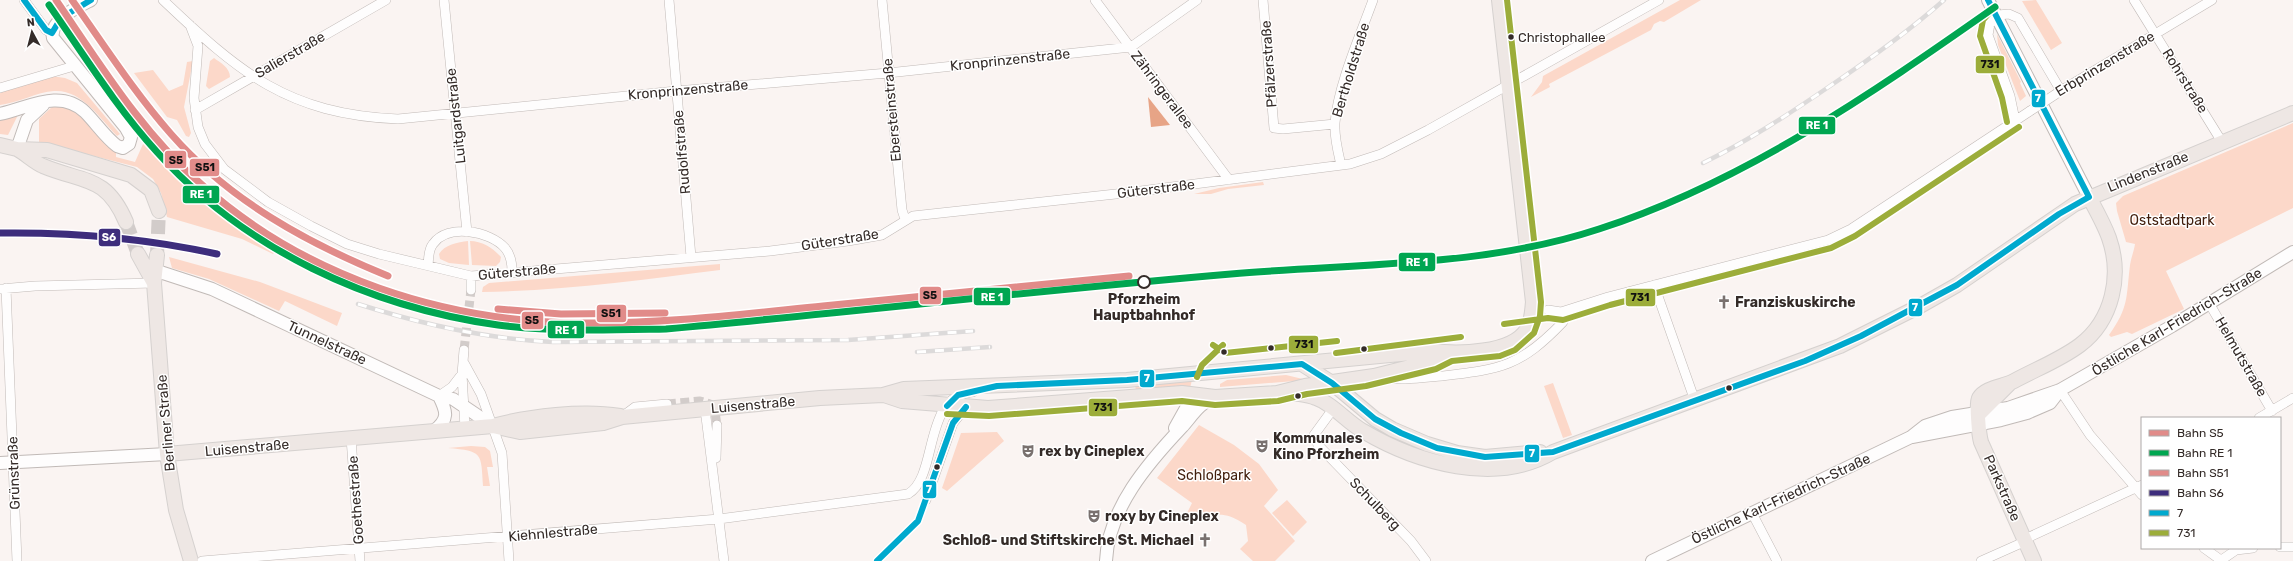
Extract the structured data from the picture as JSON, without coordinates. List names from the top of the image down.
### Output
{
  "streets": {
    "main road": [
      "Lindenstraße",
      "Östliche Karl-Friedrich-Straße",
      "Tunnelstraße",
      "Luisenstraße",
      "Berliner Straße",
      "Parkstraße"
    ],
    "street": [
      "Salierstraße",
      "Kronprinzenstraße",
      "Pfälzerstraße",
      "Erbprinzenstraße",
      "Bertholdstraße",
      "Rohrstraße",
      "Zähringerallee",
      "Ebersteinstraße",
      "Luitgardstraße",
      "Rudolfstraße",
      "Güterstraße",
      "Helmutstraße",
      "Grünstraße",
      "Goethestraße",
      "Schulberg",
      "Kiehnlestraße"
    ]
  },
  "crossings": [
    ["Salierstraße", "Kronprinzenstraße"],
    ["Salierstraße", "Güterstraße"],
    ["Kronprinzenstraße", "Zähringerallee"],
    ["Kronprinzenstraße", "Ebersteinstraße"],
    ["Kronprinzenstraße", "Luitgardstraße"],
    ["Kronprinzenstraße", "Rudolfstraße"],
    ["Kronprinzenstraße", "Güterstraße"],
    ["Pfälzerstraße", "Bertholdstraße"],
    ["Erbprinzenstraße", "Rohrstraße"],
    ["Bertholdstraße", "Güterstraße"],
    ["Rohrstraße", "Lindenstraße"],
    ["Zähringerallee", "Güterstraße"],
    ["Ebersteinstraße", "Güterstraße"],
    ["Rudolfstraße", "Güterstraße"],
    ["Lindenstraße", "Luisenstraße"],
    ["Lindenstraße", "Parkstraße"],
    ["Lindenstraße", "Schulberg"],
    ["Östliche Karl-Friedrich-Straße", "Helmutstraße"],
    ["Östliche Karl-Friedrich-Straße", "Parkstraße"],
    ["Tunnelstraße", "Luisenstraße"],
    ["Tunnelstraße", "Berliner Straße"],
    ["Tunnelstraße", "Grünstraße"],
    ["Luisenstraße", "Berliner Straße"],
    ["Luisenstraße", "Grünstraße"],
    ["Luisenstraße", "Goethestraße"],
    ["Luisenstraße", "Kiehnlestraße"],
    ["Goethestraße", "Kiehnlestraße"]
  ],
  "parks": ["Oststadtpark", "Schloßpark"],
  "places": {
    "other": ["Christophallee", "Pforzheim Hauptbahnhof"],
    "church": ["Franziskuskirche", "Schloß- und Stiftskirche St. Michael"],
    "theatre": ["Kommunales Kino Pforzheim", "rex by Cineplex", "roxy by Cineplex"]
  },
  "lines": [
    "rail line S5",
    "rail line S51",
    "transit line 7",
    "transit line 731",
    "rail line S6"
  ],
  "legend": [
    "Bahn S5",
    "Bahn RE 1",
    "Bahn S51",
    "Bahn S6",
    "7",
    "731"
  ],
  "north": "top"
}
